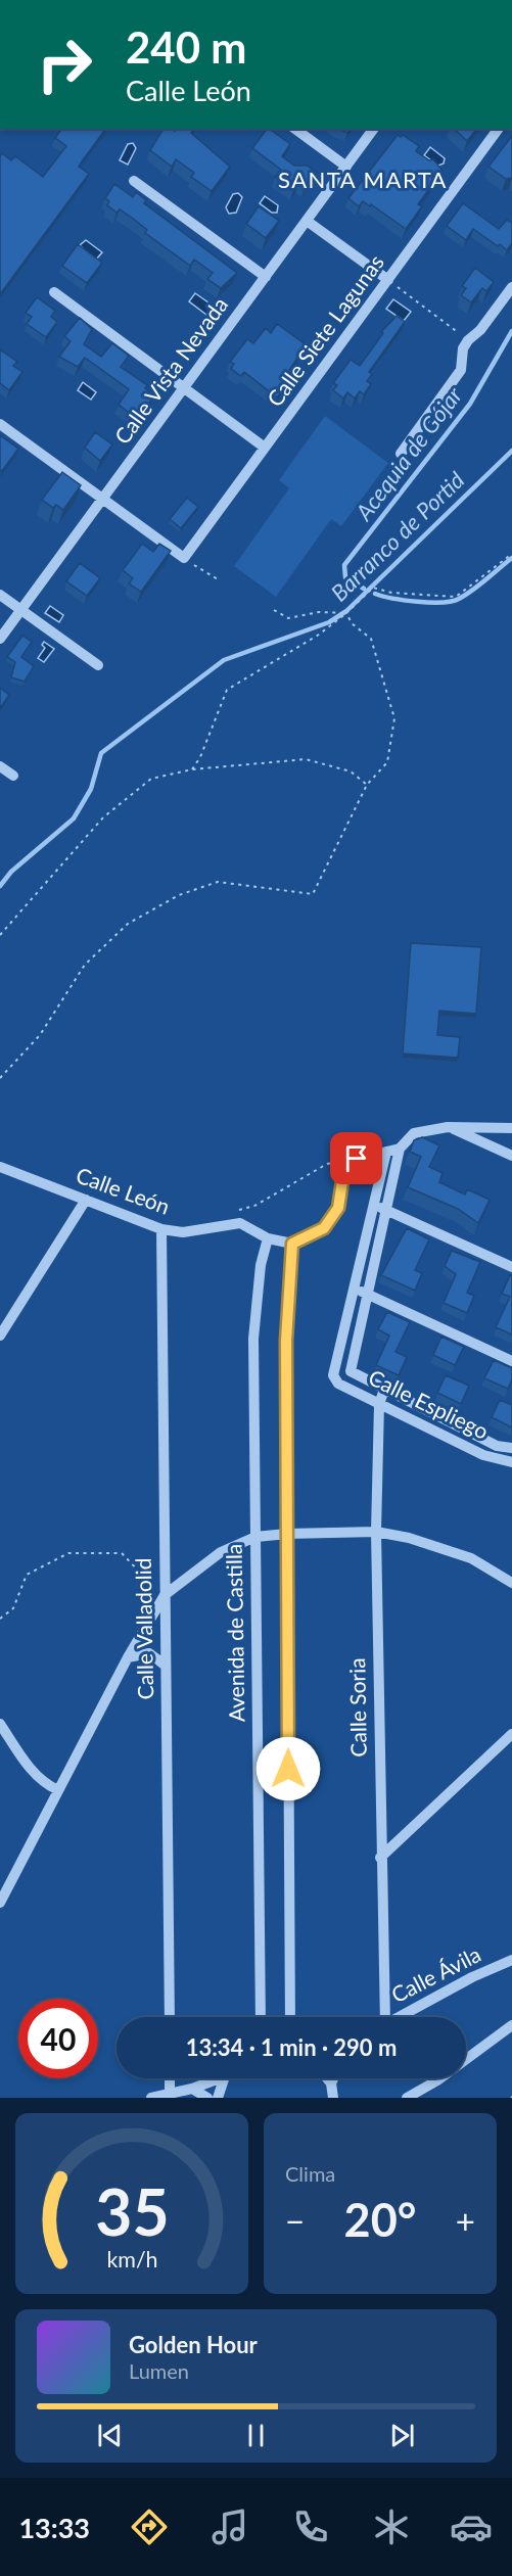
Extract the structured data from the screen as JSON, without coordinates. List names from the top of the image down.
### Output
{
  "streets": {
    "street": [
      "Calle Siete Lagunas",
      "Calle Vista Nevada",
      "Calle León",
      "Calle Espliego",
      "Calle Valladolid",
      "Avenida de Castilla",
      "Calle Soria",
      "Calle Ávila"
    ]
  },
  "crossings": [
    ["Calle León", "Calle Valladolid"],
    ["Calle León", "Avenida de Castilla"],
    ["Calle Espliego", "Calle Soria"]
  ],
  "districts": ["SANTA MARTA"],
  "water": ["Acequia de Gójar", "Barranco de Portid"],
  "page": {
    "turn": ["240 m", "Calle León"],
    "limit": "40",
    "trip": "13:34 · 1 min · 290 m",
    "tile": "Clima",
    "heat": ["−", "20°", "+"],
    "song": ["Golden Hour", "Lumen"],
    "tabs": "13:33",
    "gauge": ["35", "km/h"]
  }
}
